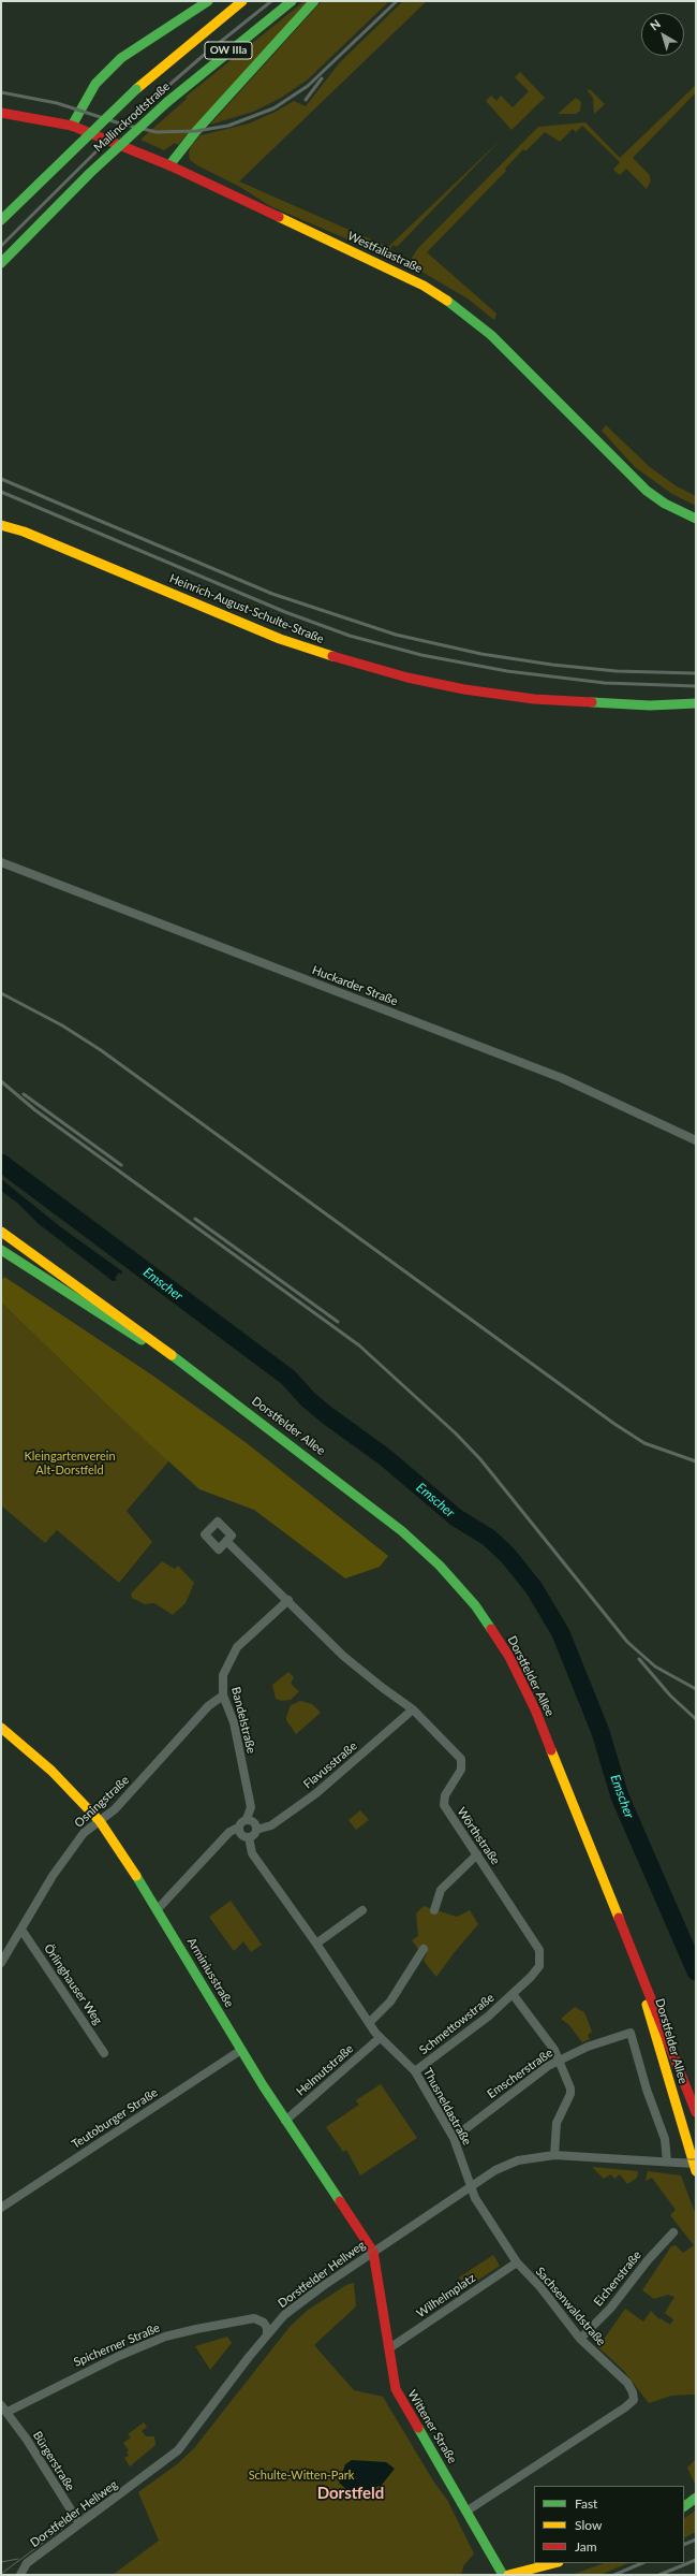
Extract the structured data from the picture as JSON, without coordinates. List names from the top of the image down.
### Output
{
  "streets": {
    "main road": [
      "OW IIIa",
      "Mallinckrodtstraße",
      "Westfaliastraße",
      "Heinrich-August-Schulte-Straße",
      "Dorstfelder Allee",
      "Arminiusstraße",
      "Wittener Straße"
    ],
    "street": [
      "Huckarder Straße",
      "Bandelstraße",
      "Flavusstraße",
      "Osningstraße",
      "Wörthstraße",
      "Örlinghauser Weg",
      "Schmettowstraße",
      "Helmutstraße",
      "Emscherstraße",
      "Thusneldastraße",
      "Teutoburger Straße",
      "Dorstfelder Hellweg",
      "Eichenstraße",
      "Wilhelmplatz",
      "Sachsenwaldstraße",
      "Spicherner Straße",
      "Bürgerstraße"
    ]
  },
  "crossings": [
    ["Dorstfelder Allee", "Dorstfelder Hellweg"],
    ["Bandelstraße", "Flavusstraße"],
    ["Bandelstraße", "Osningstraße"],
    ["Bandelstraße", "Wörthstraße"],
    ["Bandelstraße", "Thusneldastraße"],
    ["Flavusstraße", "Wörthstraße"],
    ["Flavusstraße", "Thusneldastraße"],
    ["Osningstraße", "Arminiusstraße"],
    ["Osningstraße", "Örlinghauser Weg"],
    ["Wörthstraße", "Schmettowstraße"],
    ["Arminiusstraße", "Helmutstraße"],
    ["Arminiusstraße", "Teutoburger Straße"],
    ["Arminiusstraße", "Dorstfelder Hellweg"],
    ["Arminiusstraße", "Wittener Straße"],
    ["Schmettowstraße", "Thusneldastraße"],
    ["Helmutstraße", "Thusneldastraße"],
    ["Emscherstraße", "Thusneldastraße"],
    ["Emscherstraße", "Dorstfelder Hellweg"],
    ["Thusneldastraße", "Dorstfelder Hellweg"],
    ["Thusneldastraße", "Sachsenwaldstraße"],
    ["Dorstfelder Hellweg", "Sachsenwaldstraße"],
    ["Dorstfelder Hellweg", "Spicherner Straße"],
    ["Dorstfelder Hellweg", "Wittener Straße"],
    ["Dorstfelder Hellweg", "Bürgerstraße"],
    ["Eichenstraße", "Sachsenwaldstraße"],
    ["Wilhelmplatz", "Sachsenwaldstraße"],
    ["Wilhelmplatz", "Wittener Straße"],
    ["Sachsenwaldstraße", "Wittener Straße"],
    ["Spicherner Straße", "Bürgerstraße"]
  ],
  "districts": ["Dorstfeld"],
  "water": ["Emscher"],
  "parks": ["Kleingartenverein Alt-Dorstfeld", "Schulte-Witten-Park"],
  "legend": ["Fast", "Slow", "Jam"],
  "north": "top left"
}
